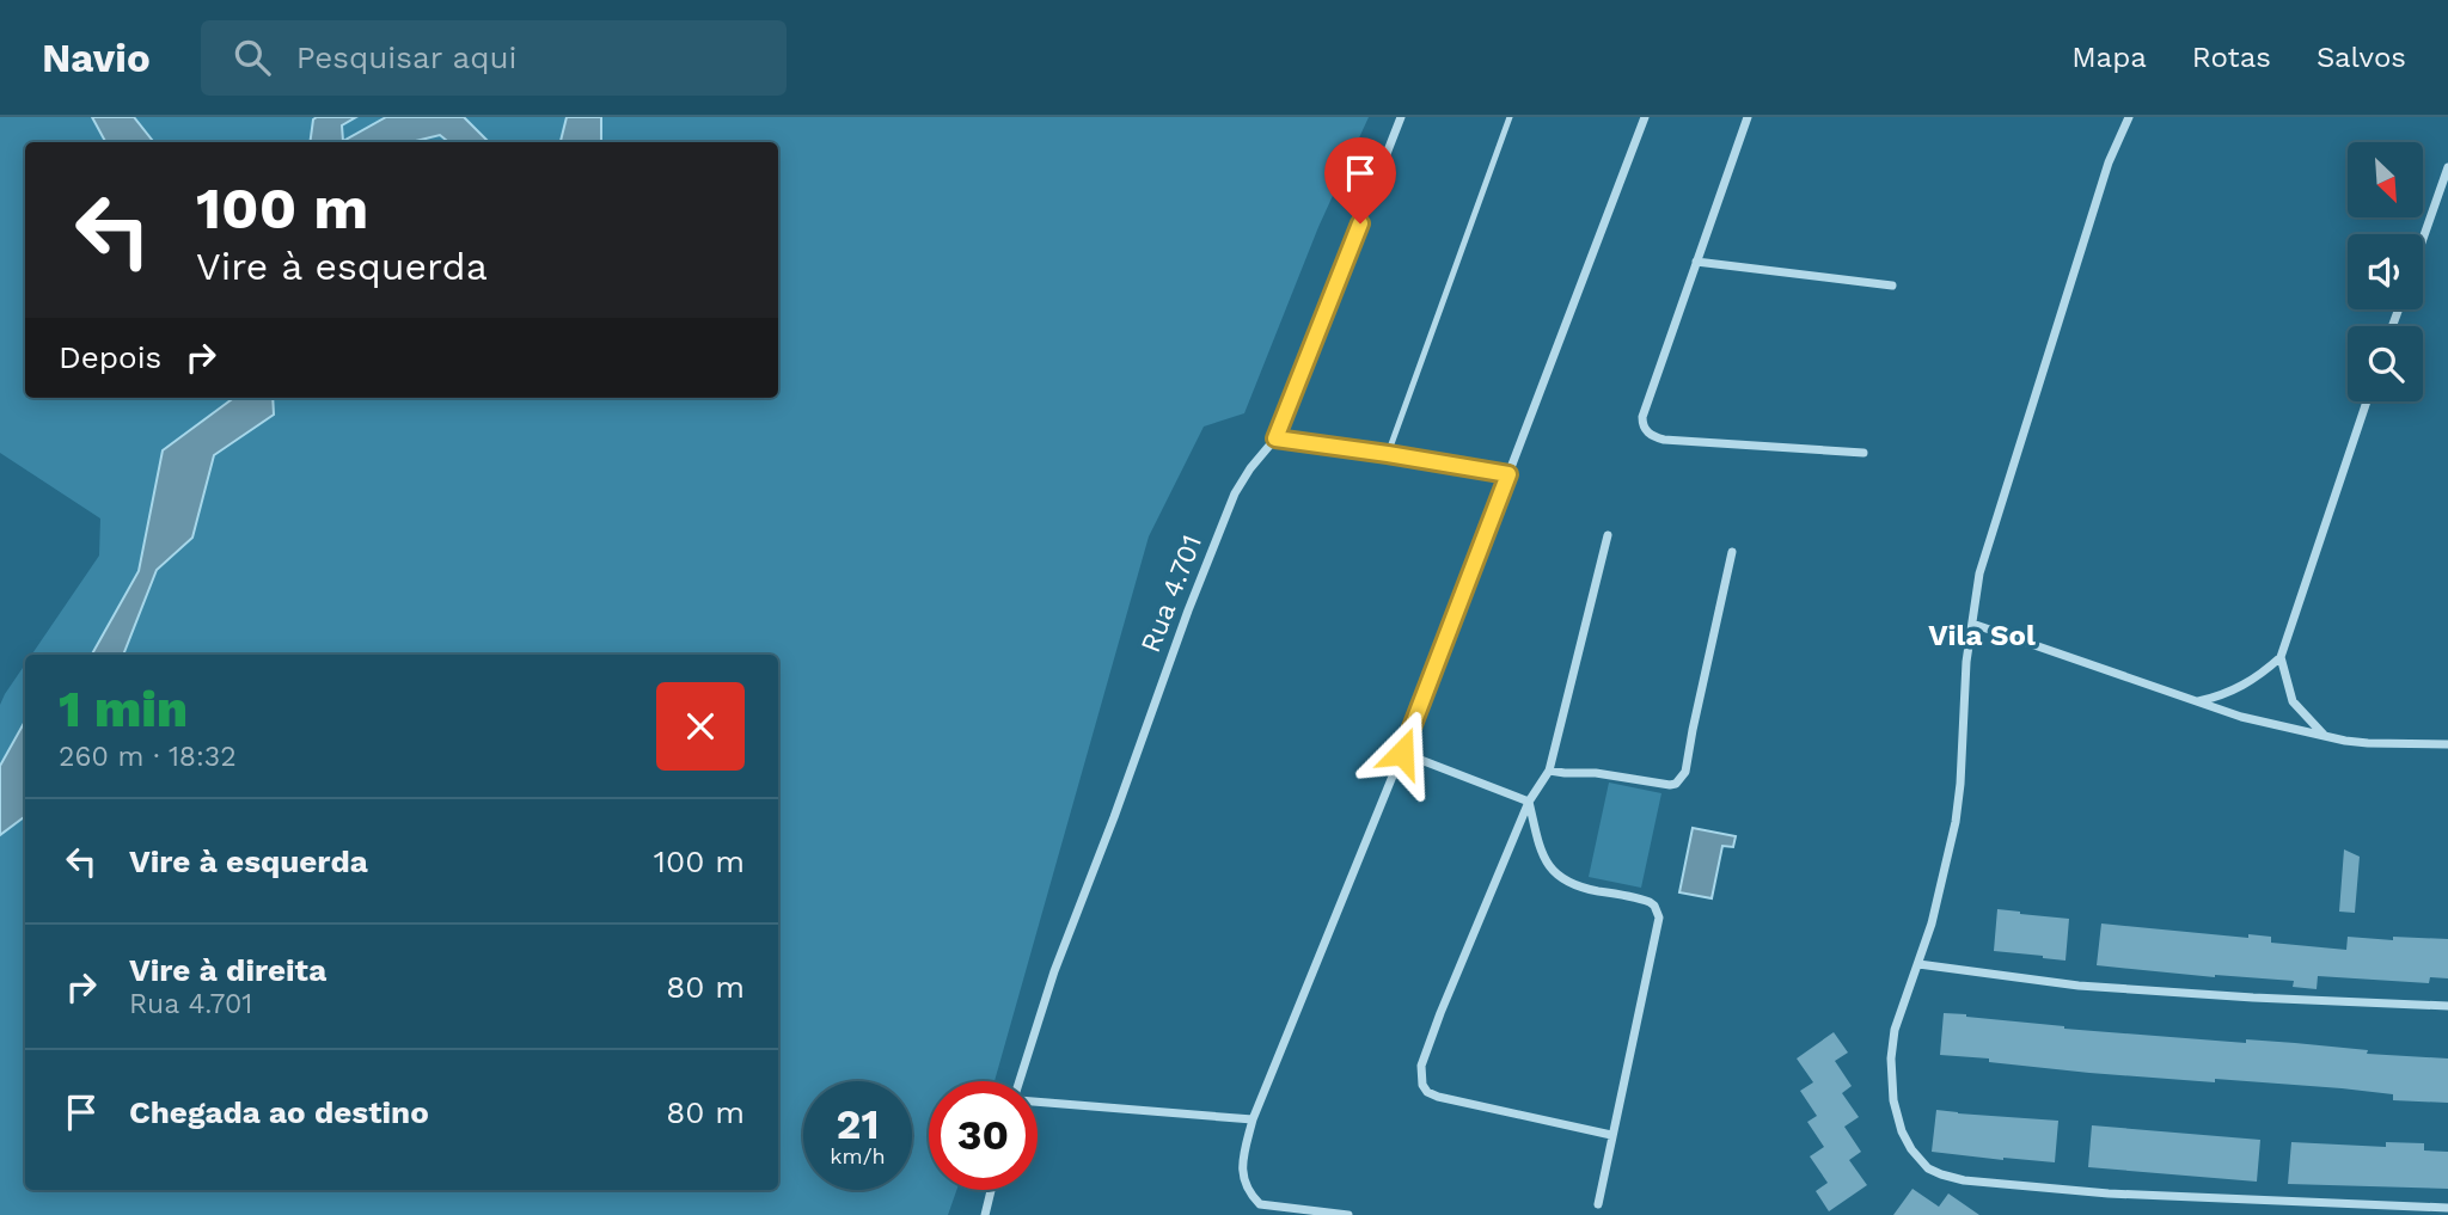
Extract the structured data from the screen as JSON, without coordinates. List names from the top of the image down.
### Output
{
  "streets": {
    "street": ["Rua 4.701"]
  },
  "districts": ["Vila Sol"],
  "north": "bottom right",
  "page": {
    "header": "Navio",
    "search": "Pesquisar aqui",
    "nav": ["Mapa", "Rotas", "Salvos"],
    "turn": ["100 m", "Vire à esquerda"],
    "then": "Depois",
    "heading": ["1 min", "260 m · 18:32"],
    "list": [
      {
        "name": "Vire à esquerda",
        "value": "100 m"
      },
      {
        "name": "Vire à direita",
        "note": "Rua 4.701",
        "value": "80 m"
      },
      {
        "name": "Chegada ao destino",
        "value": "80 m"
      }
    ],
    "speed": "21 km/h",
    "limit": "30"
  }
}
